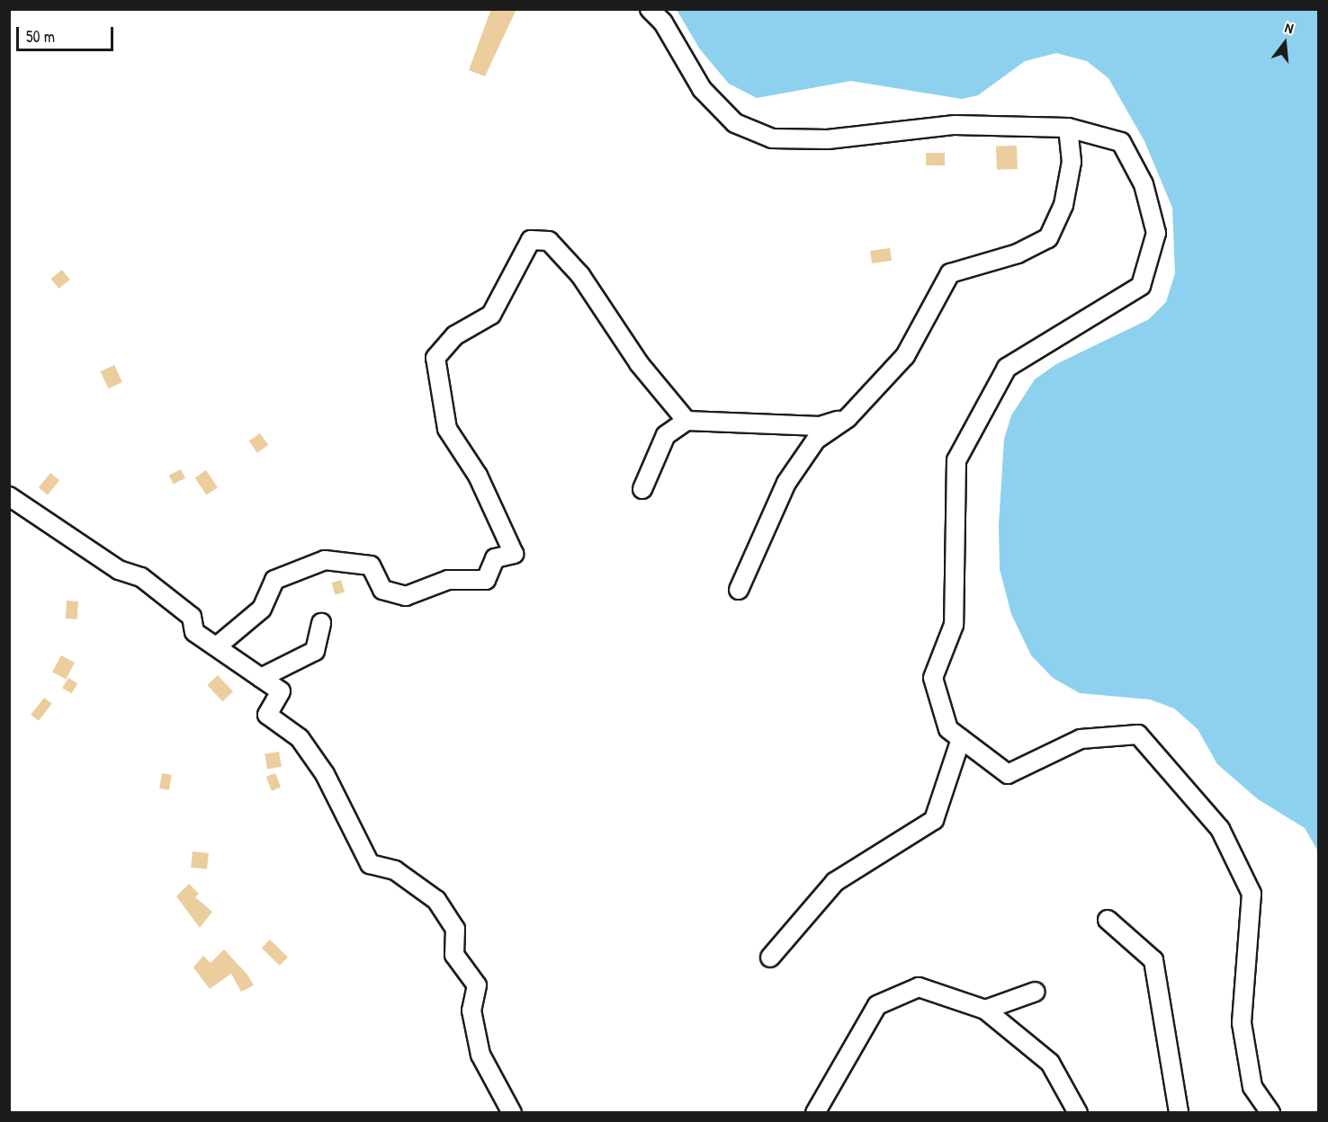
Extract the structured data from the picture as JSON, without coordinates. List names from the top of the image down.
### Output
{
  "scale_bar": "50 m",
  "north": "top"
}
